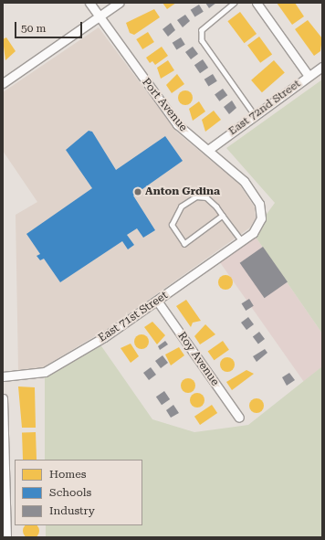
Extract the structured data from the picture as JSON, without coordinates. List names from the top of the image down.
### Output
{
  "streets": {
    "street": [
      "Port Avenue",
      "East 72nd Street",
      "East 71st Street",
      "Roy Avenue"
    ]
  },
  "crossings": [
    ["Port Avenue", "East 72nd Street"],
    ["Port Avenue", "East 71st Street"],
    ["East 71st Street", "Roy Avenue"]
  ],
  "places": ["Anton Grdina"],
  "legend": ["Homes", "Schools", "Industry"],
  "scale_bar": "50 m"
}
